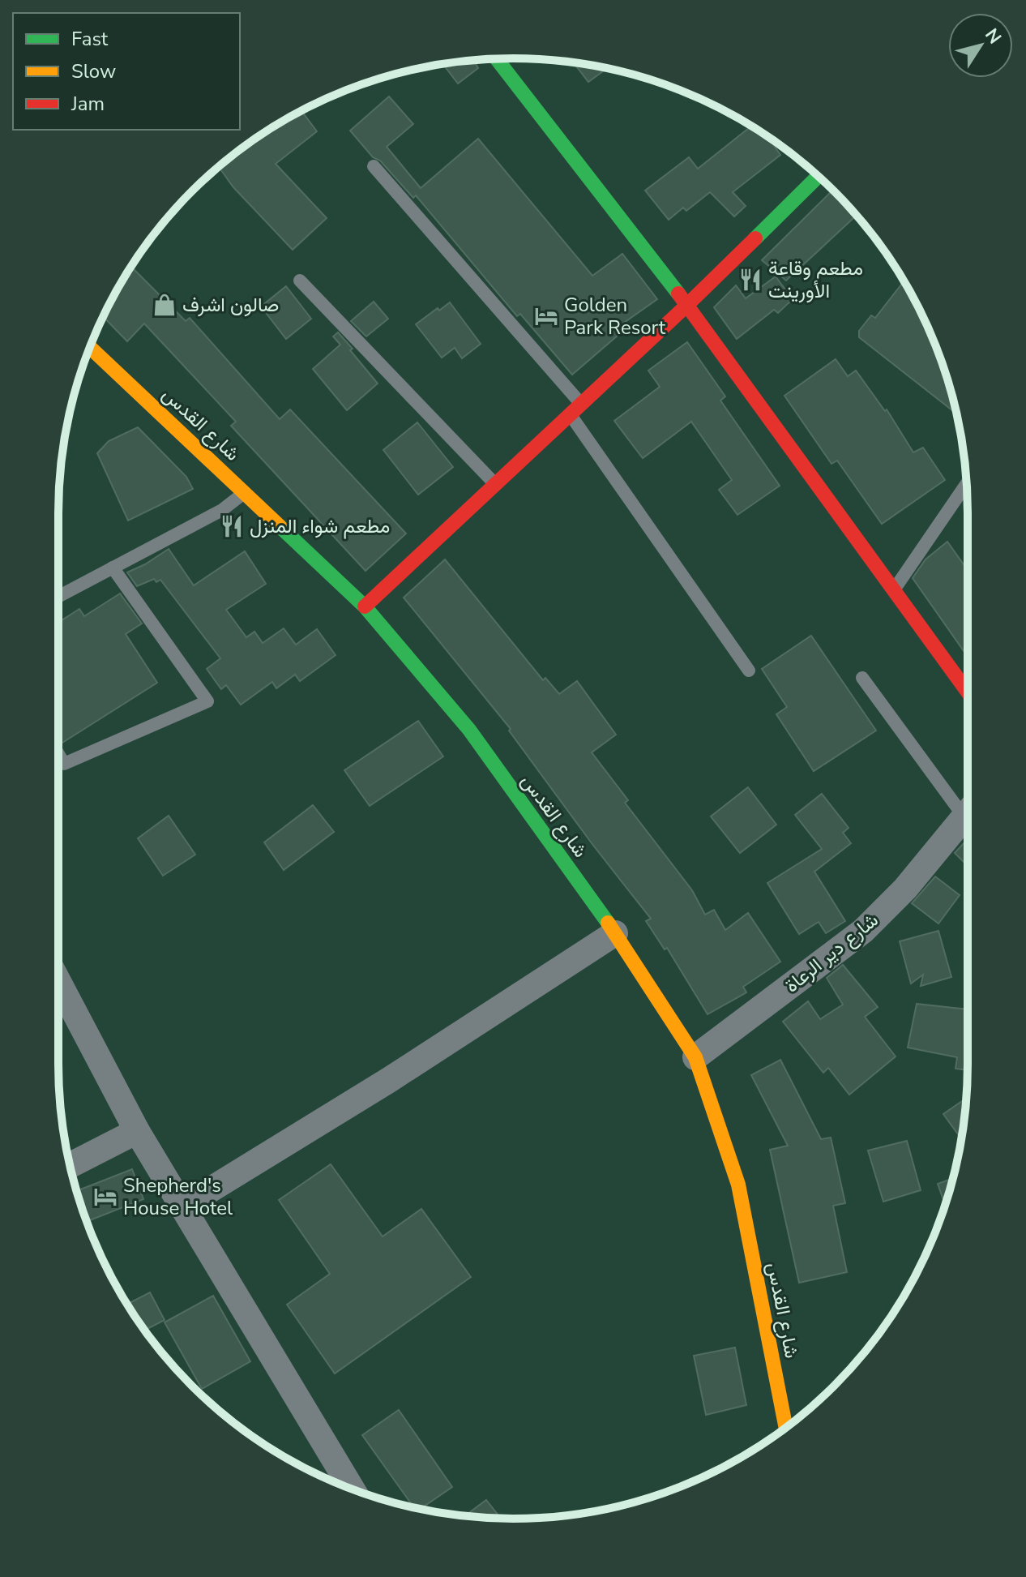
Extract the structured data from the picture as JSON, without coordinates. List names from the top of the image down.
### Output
{
  "streets": {
    "street": ["شارع القدس", "شارع دير الرعاة"]
  },
  "crossings": [
    ["شارع القدس", "شارع دير الرعاة"]
  ],
  "places": {
    "restaurant": ["مطعم وقاعة الأورينت", "مطعم شواء المنزل"],
    "shop": ["صالون اشرف"],
    "hotel": ["Golden Park Resort", "Shepherd's House Hotel"]
  },
  "legend": ["Fast", "Slow", "Jam"],
  "north": "top right"
}
